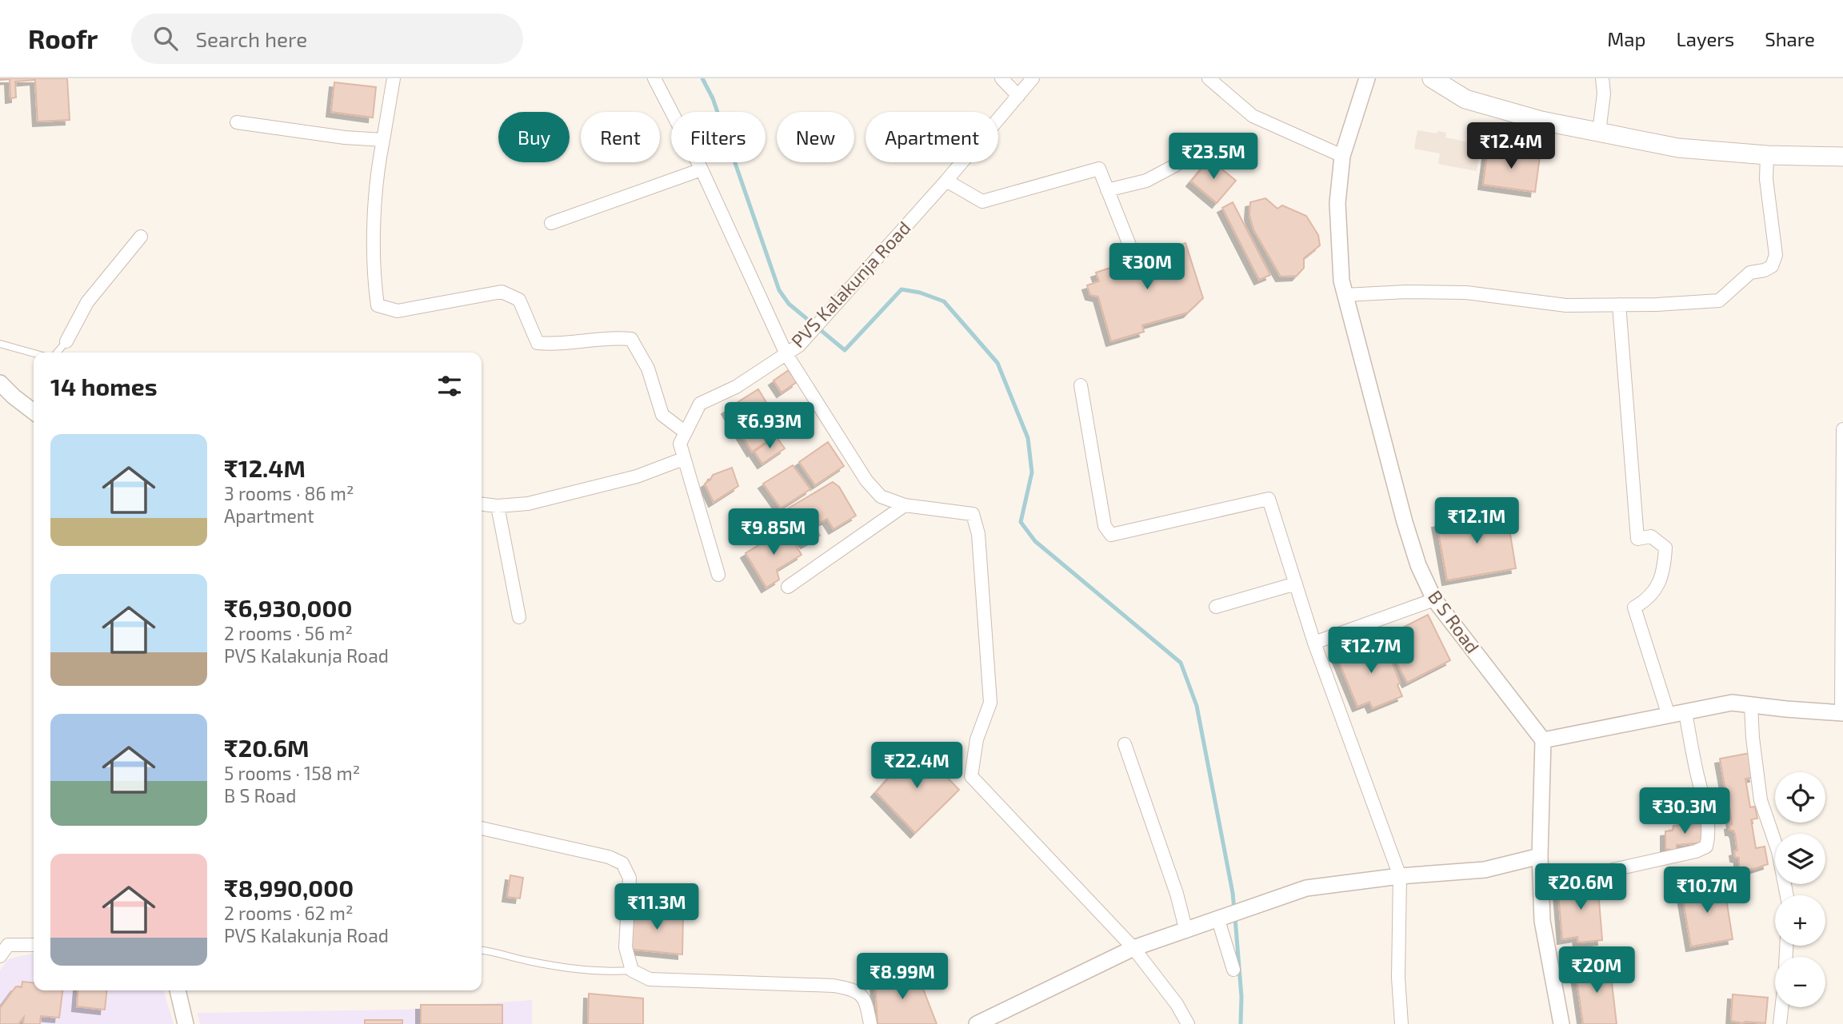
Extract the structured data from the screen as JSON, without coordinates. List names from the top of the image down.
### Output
{
  "streets": {
    "street": ["PVS Kalakunja Road", "B S Road"]
  },
  "page": {
    "header": "Roofr",
    "search": "Search here",
    "nav": ["Map", "Layers", "Share"],
    "chip": [
      "Buy",
      "Rent",
      "Filters",
      "New",
      "Apartment"
    ],
    "price": [
      "₹12.4M",
      "₹23.5M",
      "₹30M",
      "₹6.93M",
      "₹12.1M",
      "₹9.85M",
      "₹12.7M",
      "₹22.4M",
      "₹30.3M",
      "₹20.6M",
      "₹10.7M",
      "₹11.3M",
      "₹20M",
      "₹8.99M"
    ],
    "heading": "14 homes",
    "list": [
      {
        "name": "₹12.4M",
        "note": "3 rooms · 86 m² · Apartment"
      },
      {
        "name": "₹6,930,000",
        "note": "2 rooms · 56 m² · PVS Kalakunja Road"
      },
      {
        "name": "₹20.6M",
        "note": "5 rooms · 158 m² · B S Road"
      },
      {
        "name": "₹8,990,000",
        "note": "2 rooms · 62 m² · PVS Kalakunja Road"
      }
    ],
    "map_buttons": ["+", "−"]
  }
}
